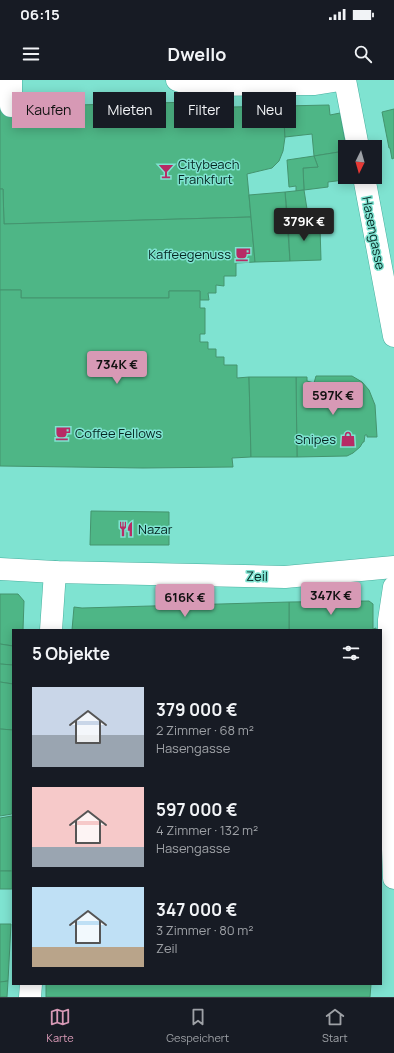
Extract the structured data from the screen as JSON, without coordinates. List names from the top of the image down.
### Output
{
  "streets": {
    "street": ["Hasengasse", "Zeil"]
  },
  "places": {
    "bar": ["Citybeach Frankfurt"],
    "cafe": ["Kaffeegenuss", "Coffee Fellows"],
    "shop": ["Snipes"],
    "restaurant": ["Nazar"]
  },
  "north": "bottom",
  "page": {
    "status": "06:15",
    "header": "Dwello",
    "chip": [
      "Kaufen",
      "Mieten",
      "Filter",
      "Neu"
    ],
    "price": [
      "379K €",
      "734K €",
      "597K €",
      "347K €",
      "616K €"
    ],
    "heading": "5 Objekte",
    "list": [
      {
        "name": "379 000 €",
        "note": "2 Zimmer · 68 m² · Hasengasse"
      },
      {
        "name": "597 000 €",
        "note": "4 Zimmer · 132 m² · Hasengasse"
      },
      {
        "name": "347 000 €",
        "note": "3 Zimmer · 80 m² · Zeil"
      }
    ],
    "tabs": ["Karte", "Gespeichert", "Start"]
  }
}
